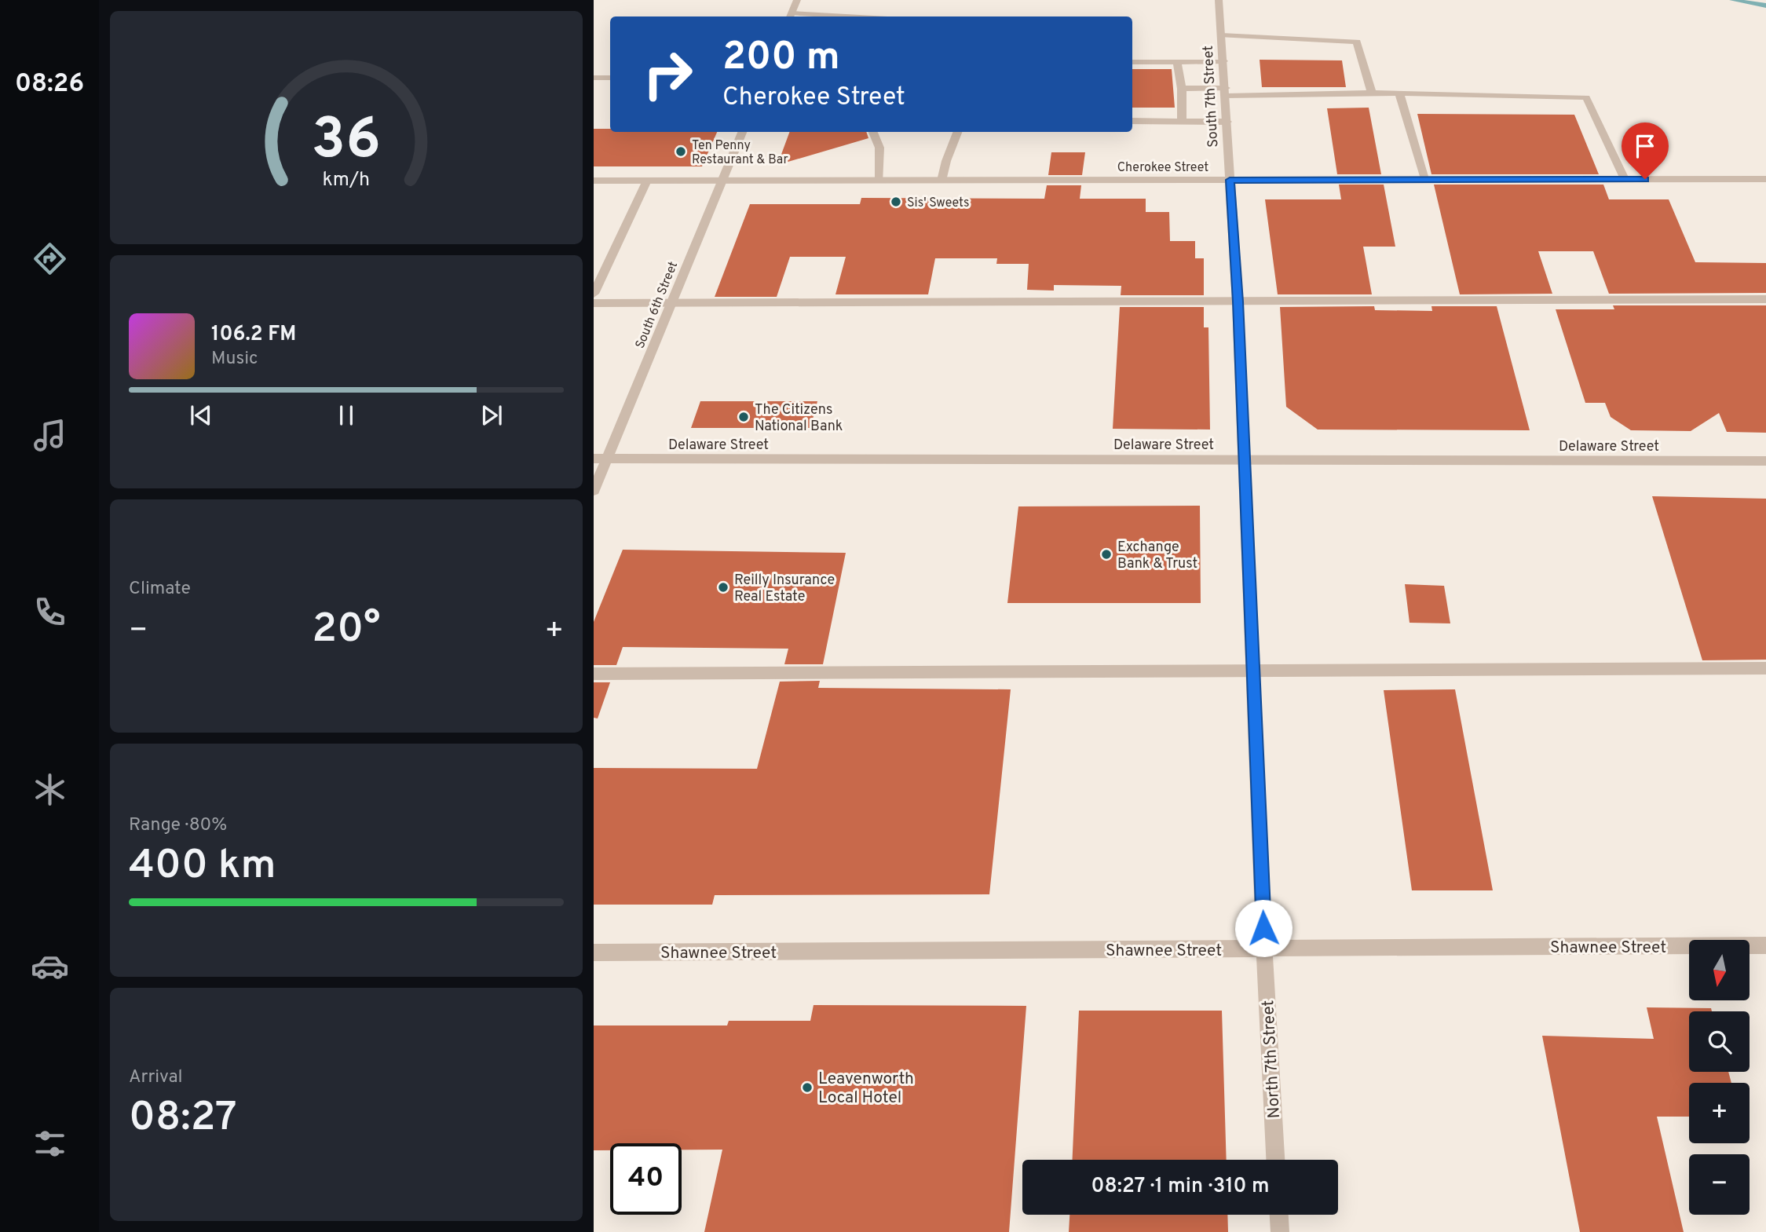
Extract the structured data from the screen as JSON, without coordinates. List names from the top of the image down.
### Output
{
  "streets": {
    "street": [
      "South 7th Street",
      "Cherokee Street",
      "South 6th Street",
      "Delaware Street",
      "Shawnee Street",
      "North 7th Street"
    ]
  },
  "crossings": [
    ["South 7th Street", "Cherokee Street"],
    ["South 7th Street", "Delaware Street"],
    ["South 7th Street", "Shawnee Street"],
    ["South 7th Street", "North 7th Street"],
    ["Cherokee Street", "South 6th Street"],
    ["South 6th Street", "Delaware Street"],
    ["Shawnee Street", "North 7th Street"]
  ],
  "places": [
    "Ten Penny Restaurant & Bar",
    "Sis' Sweets",
    "The Citizens National Bank",
    "Exchange Bank & Trust",
    "Reilly Insurance Real Estate",
    "Leavenworth Local Hotel"
  ],
  "north": "bottom",
  "page": {
    "tabs": "08:26",
    "turn": ["200 m", "Cherokee Street"],
    "song": ["106.2 FM", "Music"],
    "tile": [
      "Climate",
      ["Range · 80%", "400 km"],
      ["Arrival", "08:27"]
    ],
    "heat": ["−", "20°", "+"],
    "map_buttons": ["+", "−"],
    "limit": "40",
    "trip": "08:27 · 1 min · 310 m",
    "gauge": ["36", "km/h"]
  }
}
